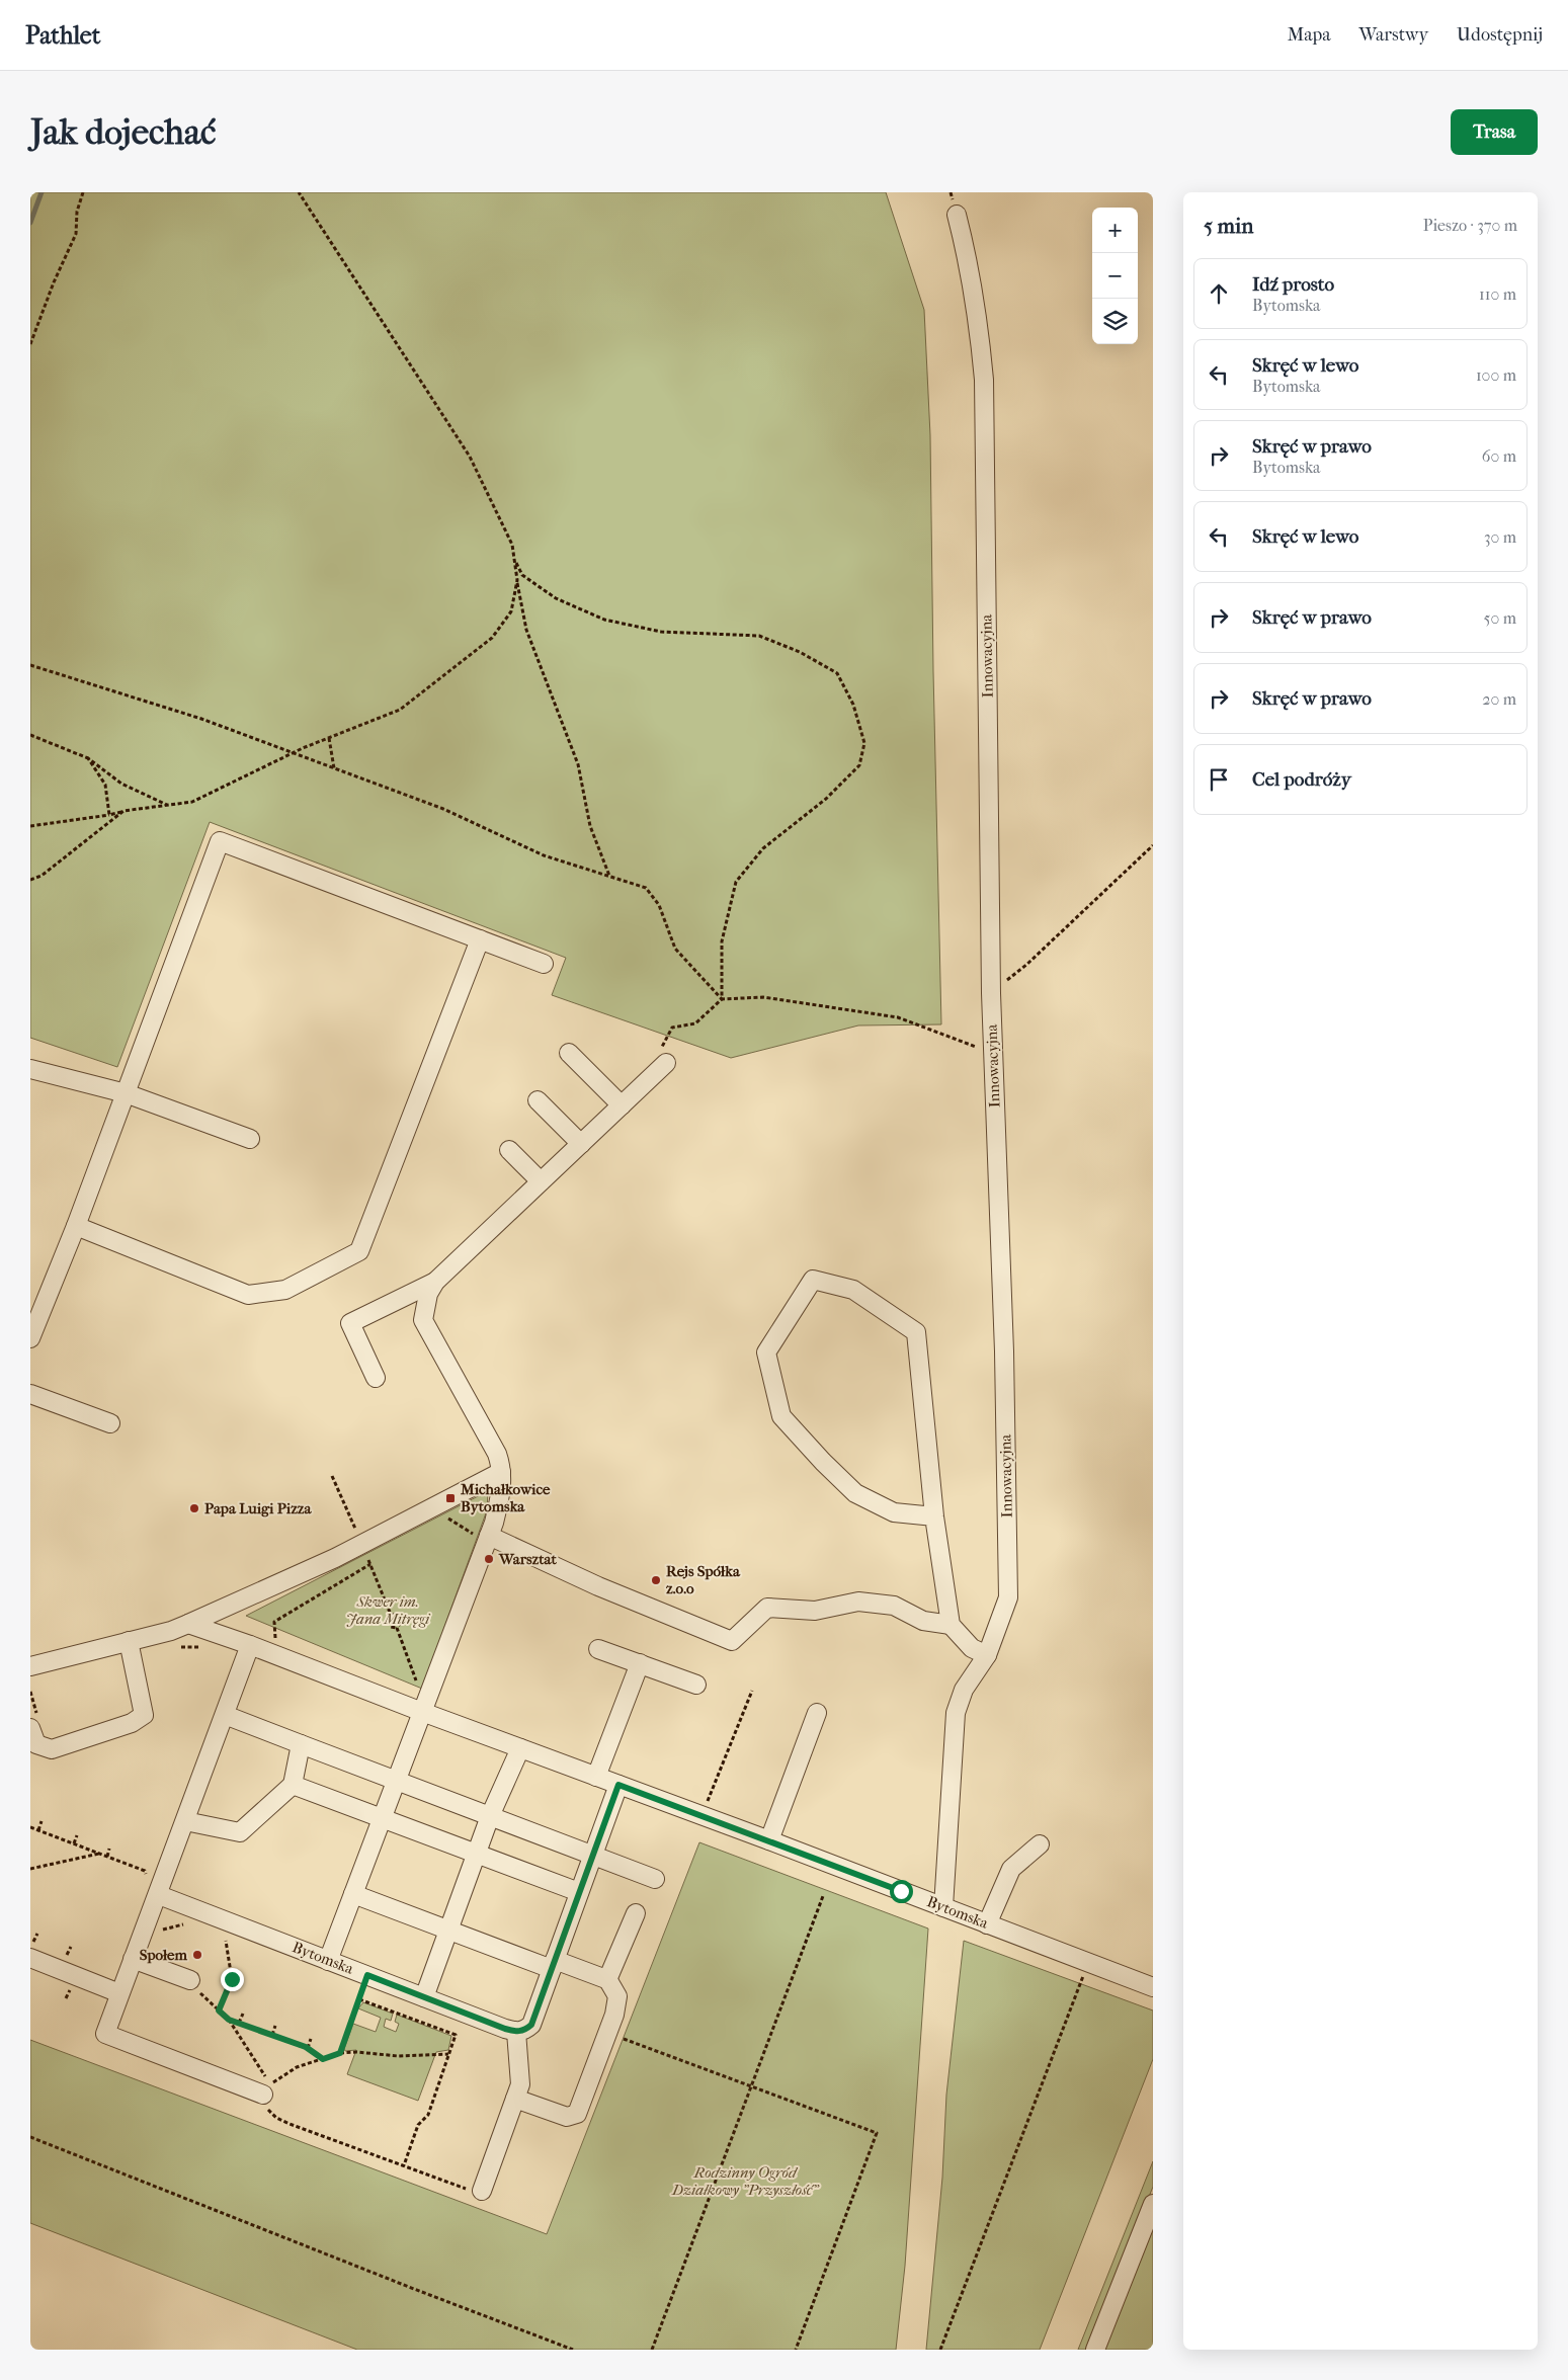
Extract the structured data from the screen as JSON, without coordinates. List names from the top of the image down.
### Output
{
  "streets": {
    "street": ["Innowacyjna", "Bytomska"]
  },
  "crossings": [
    ["Innowacyjna", "Bytomska"]
  ],
  "parks": ["Skwer im. Jana Mitręgi", "Rodzinny Ogród Działkowy \"Przyszłość\""],
  "places": {
    "transit": ["Michałkowice Bytomska"],
    "other": [
      "Papa Luigi Pizza",
      "Warsztat",
      "Rejs Spółka z.o.o",
      "Społem"
    ]
  },
  "page": {
    "header": "Pathlet",
    "nav": ["Mapa", "Warstwy", "Udostępnij"],
    "buttons": "Trasa",
    "title": "Jak dojechać",
    "heading": ["5 min", "Pieszo · 370 m"],
    "map_buttons": ["+", "−"],
    "list": [
      ["Idź prosto", "Bytomska", "110 m"],
      ["Skręć w lewo", "Bytomska", "100 m"],
      ["Skręć w prawo", "Bytomska", "60 m"],
      ["Skręć w lewo", "30 m"],
      ["Skręć w prawo", "50 m"],
      ["Skręć w prawo", "20 m"],
      "Cel podróży"
    ]
  }
}
